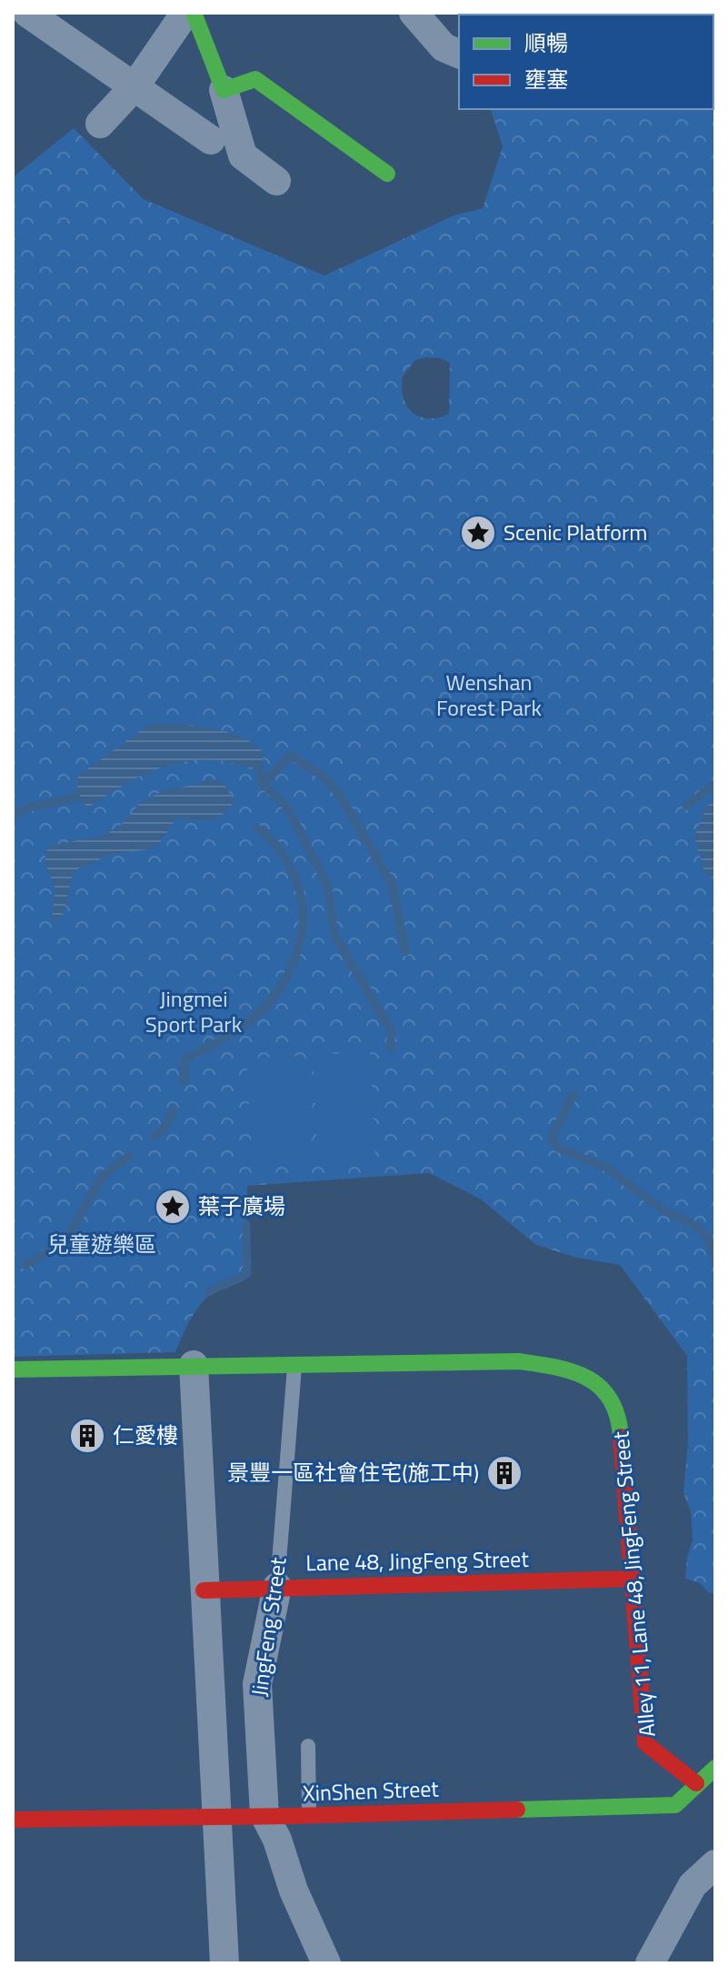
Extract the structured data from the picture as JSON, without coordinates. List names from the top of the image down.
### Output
{
  "streets": {
    "street": [
      "Lane 48, JingFeng Street",
      "Alley 11, Lane 48, JingFeng Street",
      "JingFeng Street",
      "XinShen Street"
    ]
  },
  "crossings": [
    ["Lane 48, JingFeng Street", "Alley 11, Lane 48, JingFeng Street"],
    ["Lane 48, JingFeng Street", "JingFeng Street"],
    ["Alley 11, Lane 48, JingFeng Street", "JingFeng Street"],
    ["Alley 11, Lane 48, JingFeng Street", "XinShen Street"],
    ["JingFeng Street", "XinShen Street"]
  ],
  "parks": ["Wenshan Forest Park", "Jingmei Sport Park", "兒童遊樂區"],
  "places": {
    "place": ["Scenic Platform", "葉子廣場"],
    "building": ["仁愛樓", "景豐一區社會住宅(施工中)"]
  },
  "legend": ["順暢", "壅塞"]
}
